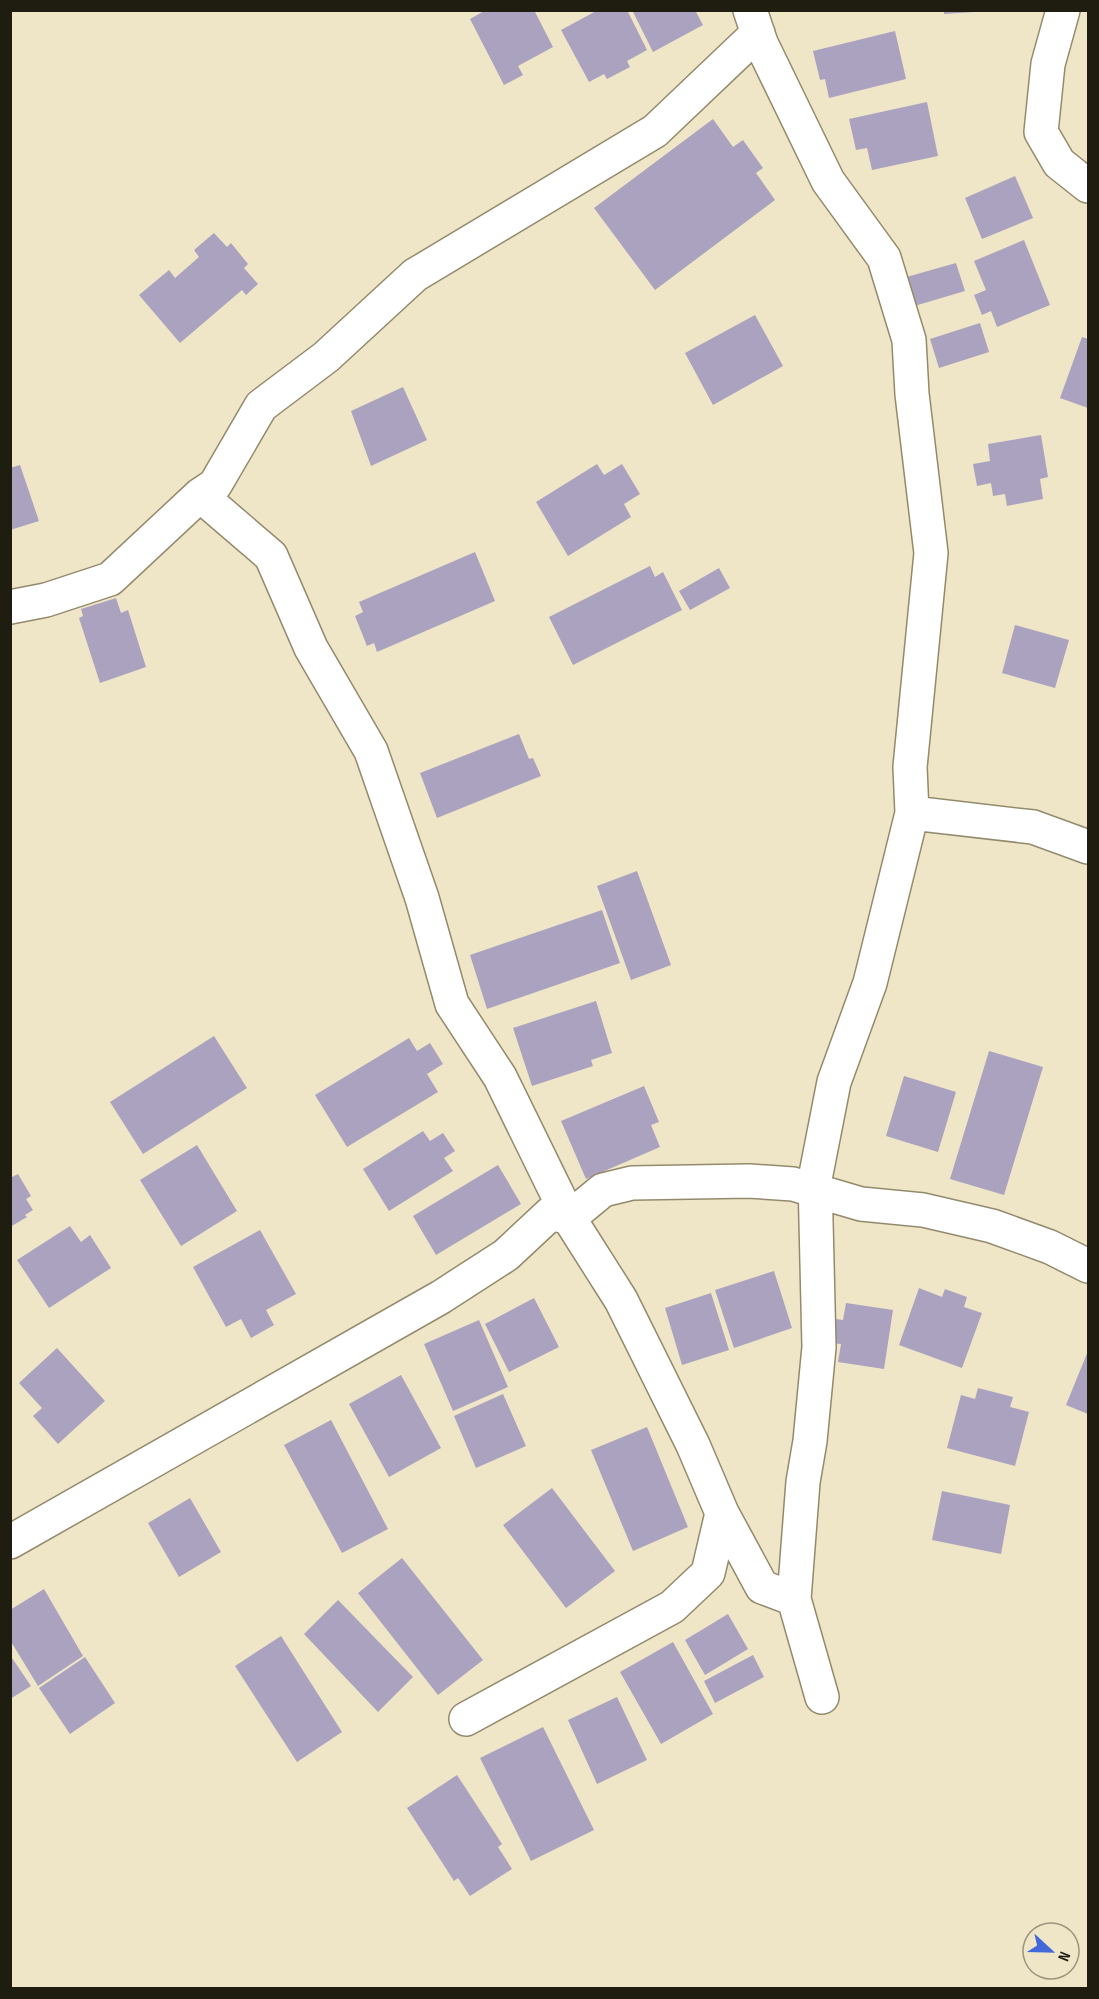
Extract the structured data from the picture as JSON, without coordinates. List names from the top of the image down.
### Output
{
  "north": "right"
}
